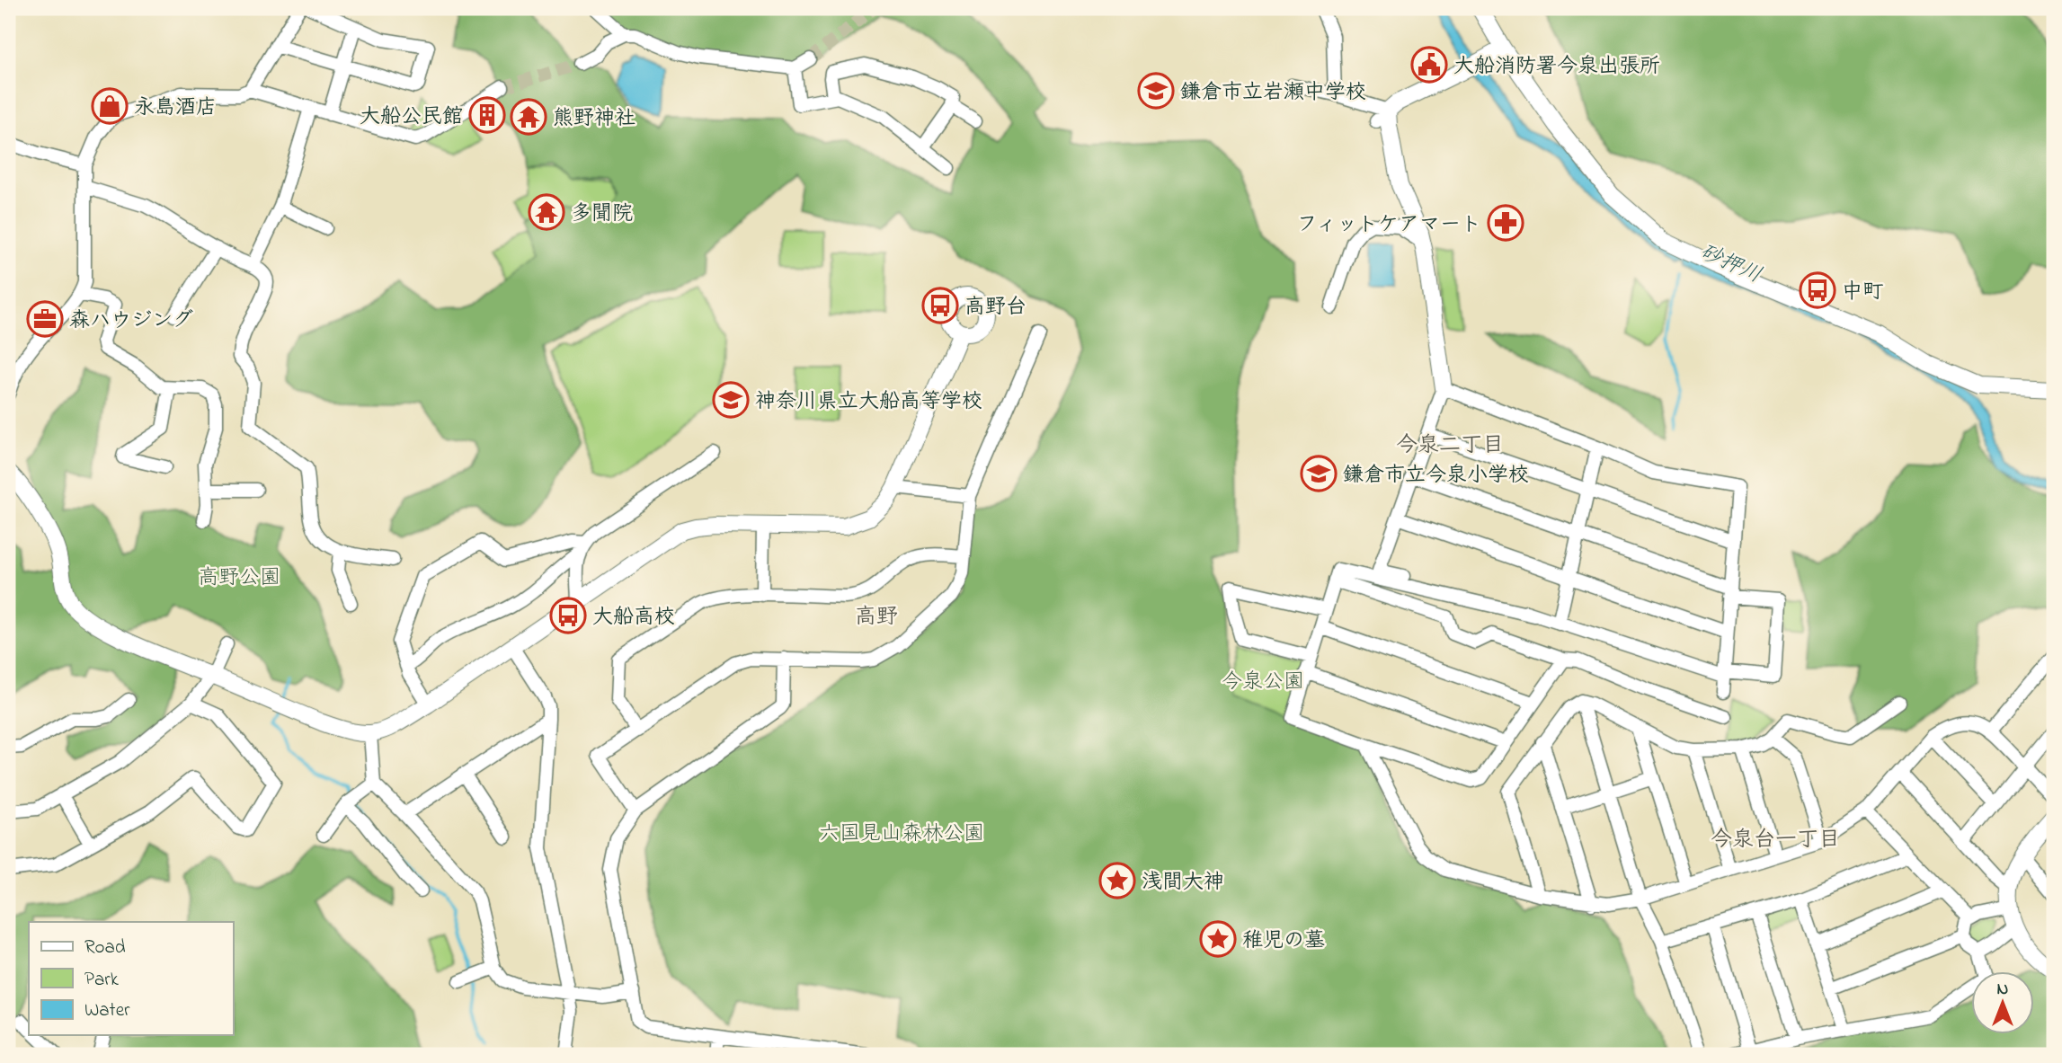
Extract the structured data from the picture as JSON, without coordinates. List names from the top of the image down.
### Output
{
  "districts": ["今泉二丁目", "高野", "今泉台一丁目"],
  "water": ["砂押川"],
  "parks": ["高野公園", "今泉公園", "六国見山森林公園"],
  "places": {
    "public building": ["大船消防署今泉出張所"],
    "school or university": ["鎌倉市立岩瀬中学校", "神奈川県立大船高等学校", "鎌倉市立今泉小学校"],
    "shop": ["永島酒店"],
    "building": ["大船公民館"],
    "temple": ["熊野神社", "多聞院"],
    "pharmacy": ["フィットケアマート"],
    "bus stop": ["中町", "高野台", "大船高校"],
    "office": ["森ハウジング"],
    "place": ["浅間大神", "稚児の墓"]
  },
  "legend": ["Road", "Park", "Water"],
  "north": "top"
}
